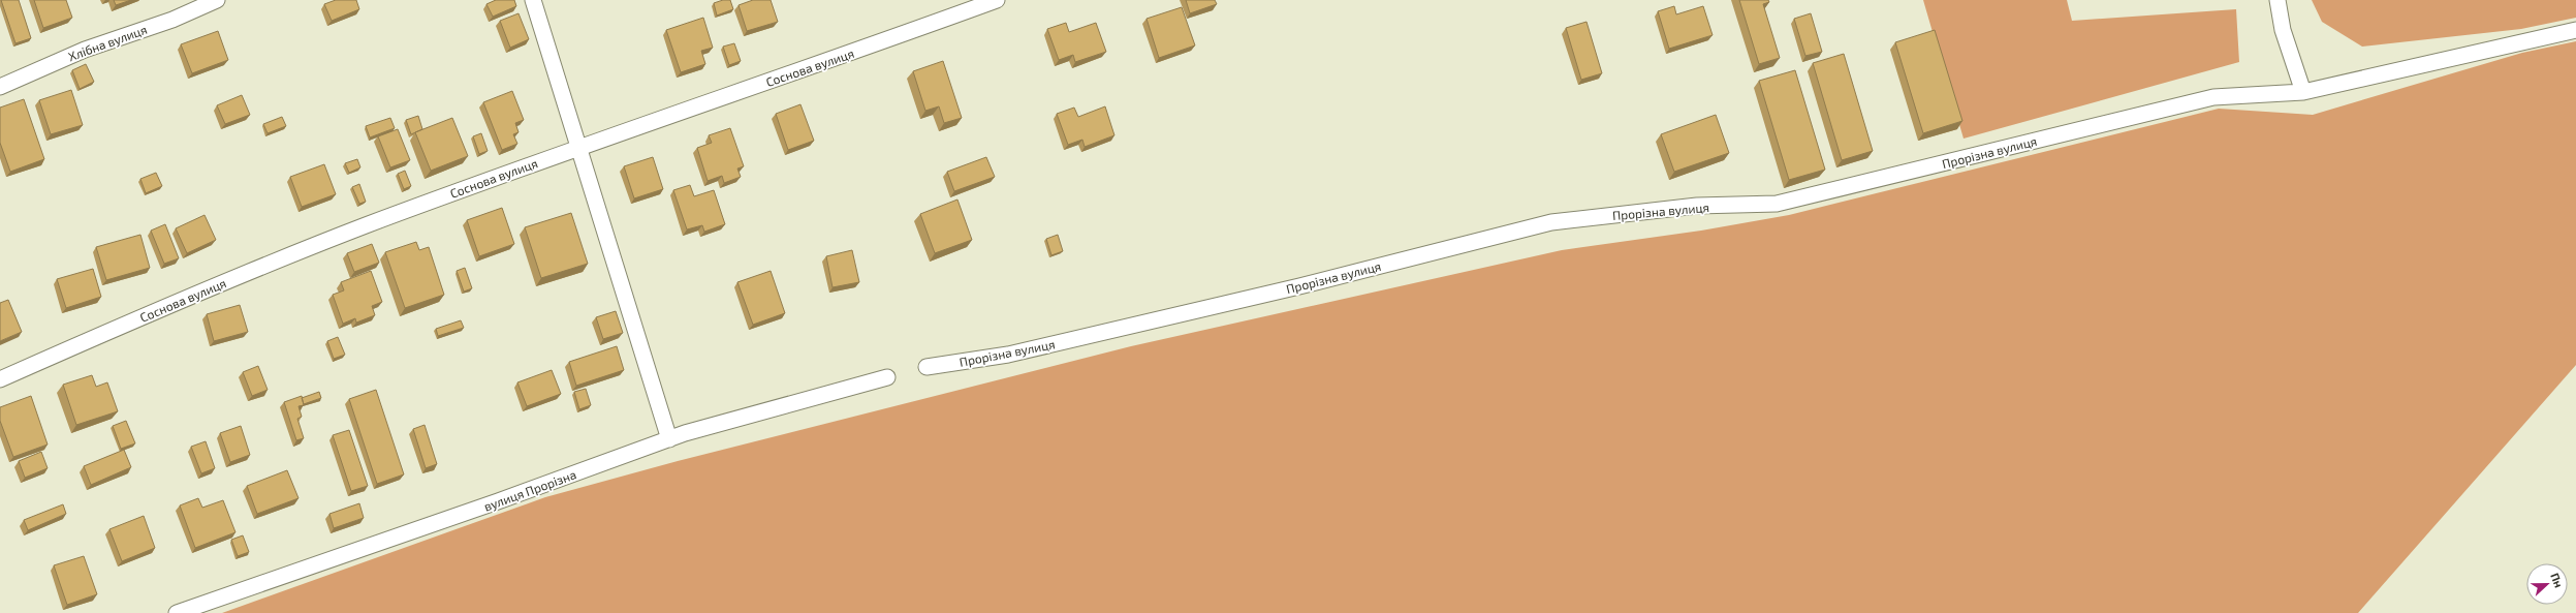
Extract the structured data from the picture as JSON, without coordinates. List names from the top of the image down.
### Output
{
  "streets": {
    "street": [
      "Хлібна вулиця",
      "Соснова вулиця",
      "Прорізна вулиця",
      "вулиця Прорізна"
    ]
  },
  "north": "right"
}
